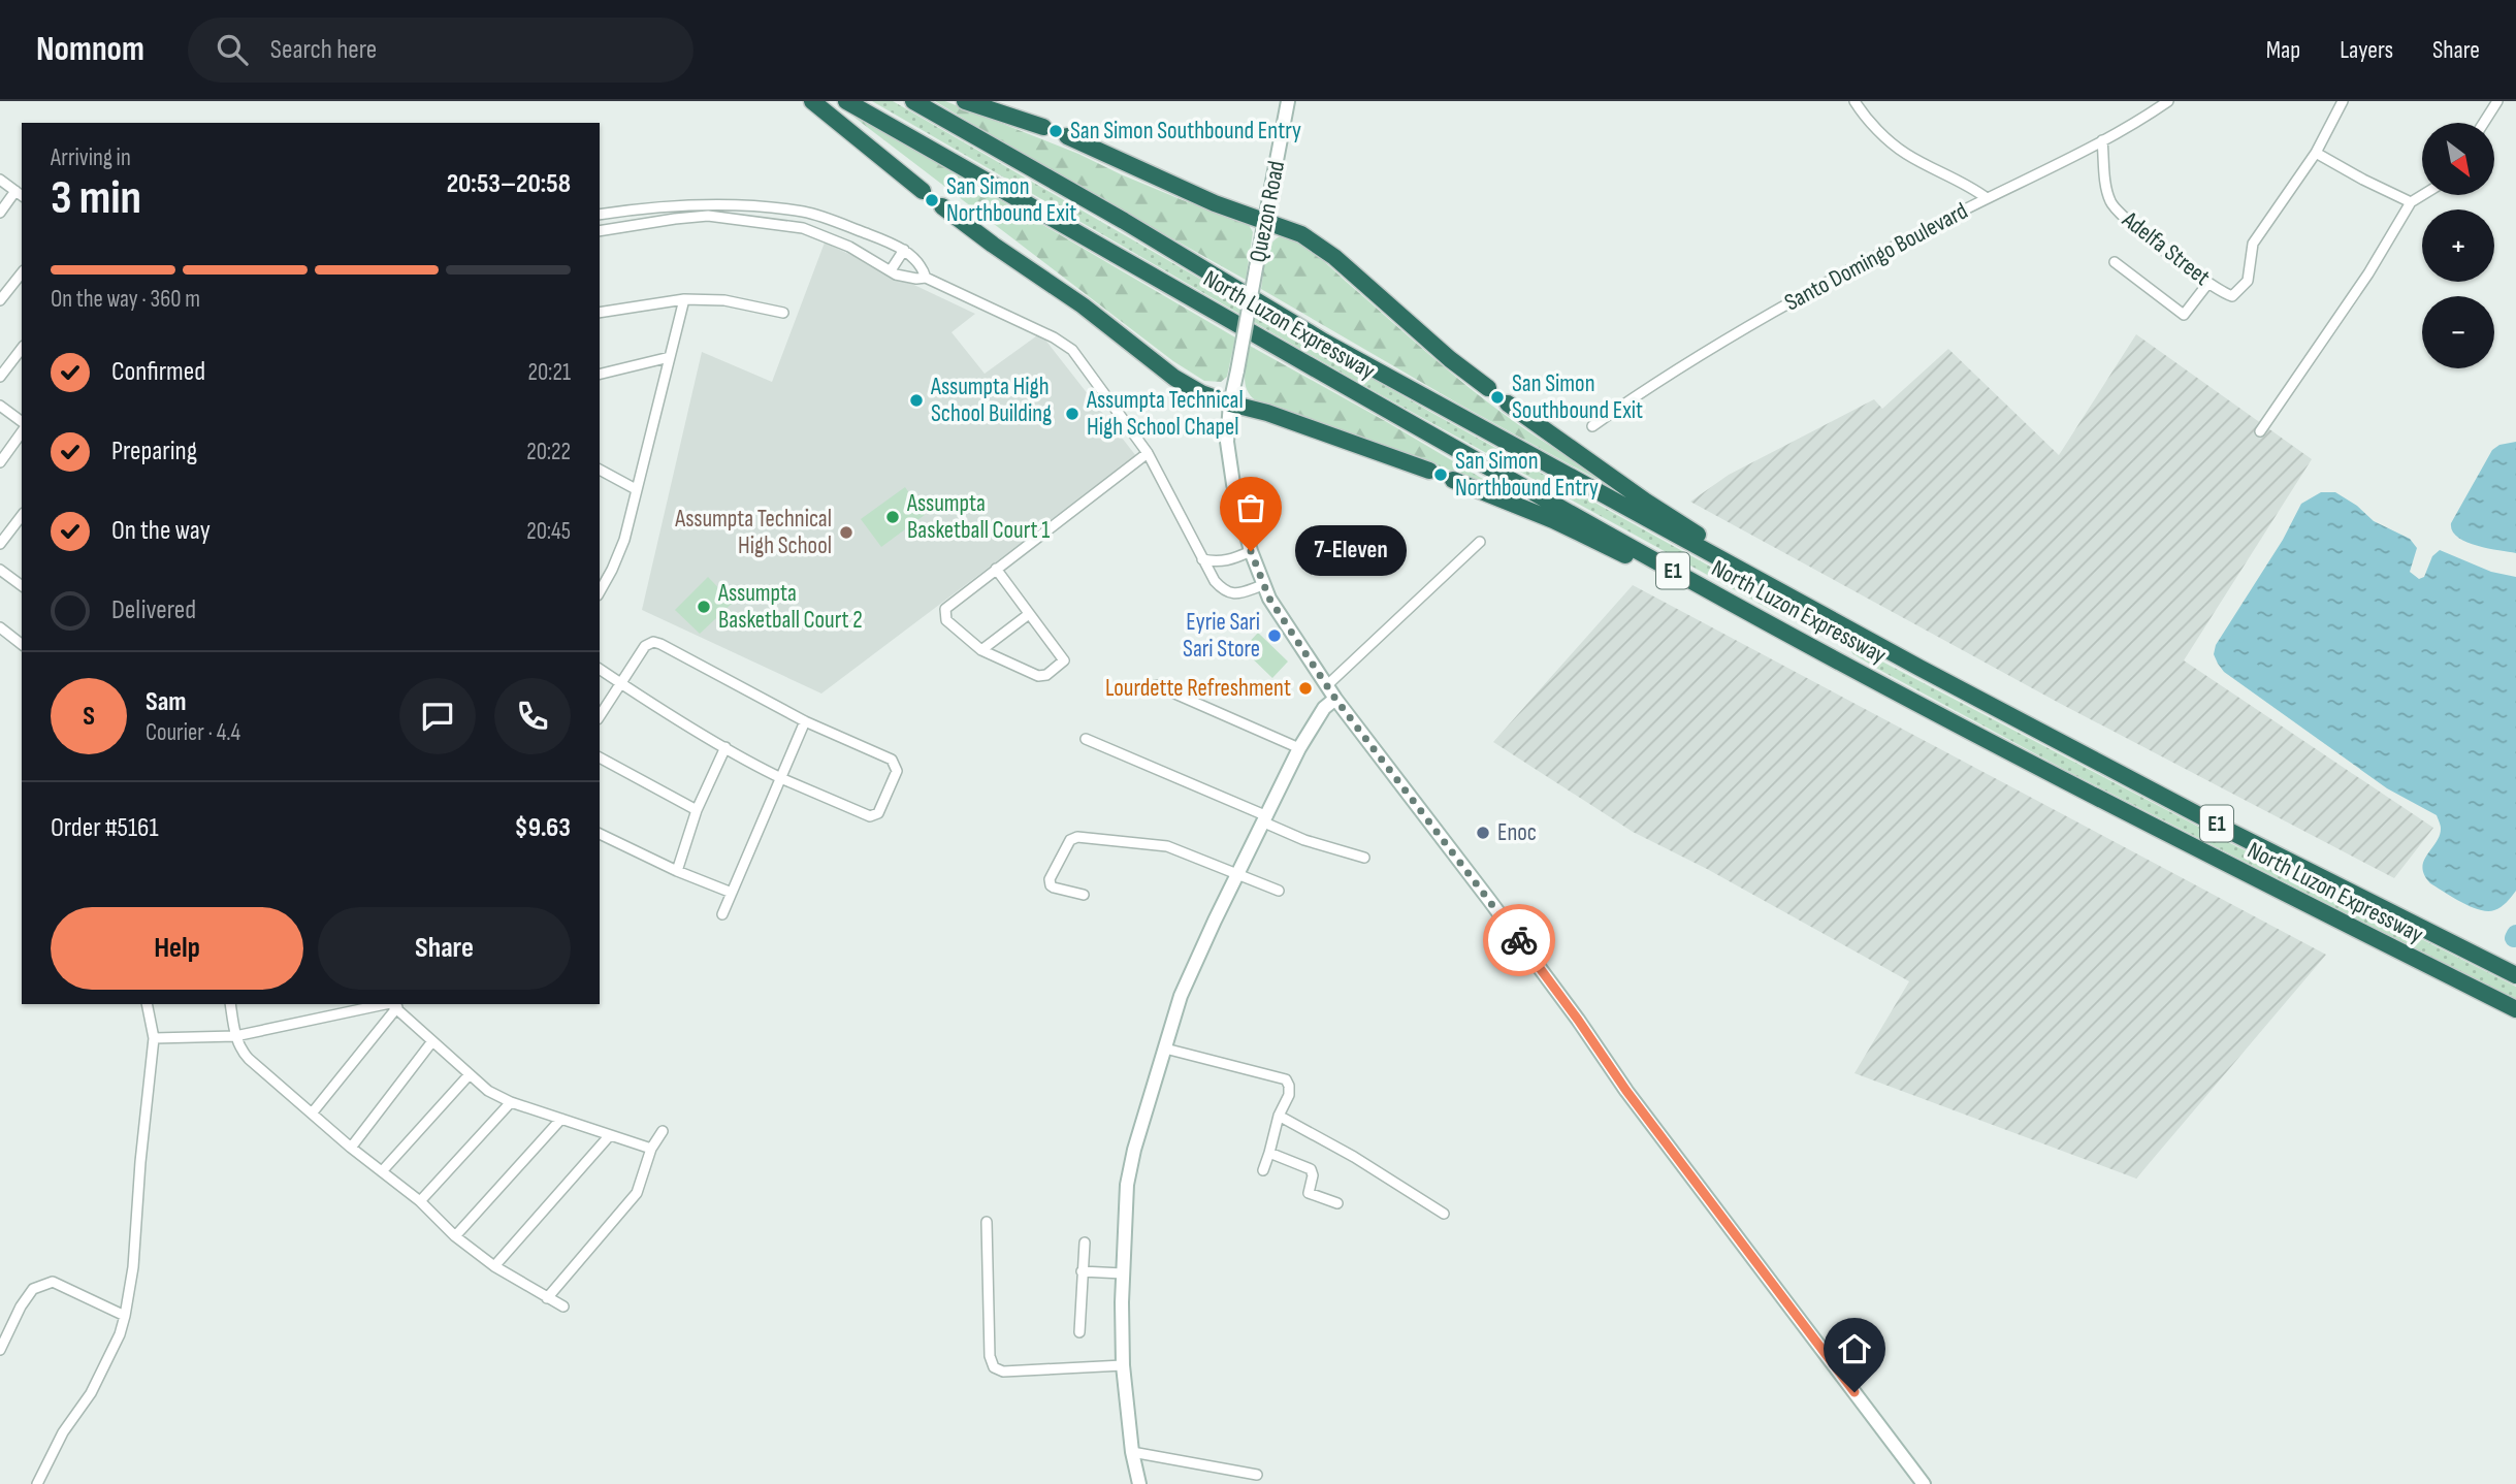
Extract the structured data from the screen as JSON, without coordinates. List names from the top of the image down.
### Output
{
  "streets": {
    "highway": ["North Luzon Expressway", "E1"],
    "main road": ["Quezon Road"],
    "street": ["Adelfa Street", "Santo Domingo Boulevard"]
  },
  "crossings": [
    ["Adelfa Street", "Santo Domingo Boulevard"]
  ],
  "places": [
    "San Simon Southbound Entry",
    "San Simon Northbound Exit",
    "San Simon Southbound Exit",
    "Assumpta High School Building",
    "Assumpta Technical High School Chapel",
    "San Simon Northbound Entry",
    "Assumpta Basketball Court 1",
    "Assumpta Technical High School",
    "7-Eleven",
    "Assumpta Basketball Court 2",
    "Eyrie Sari Sari Store",
    "Lourdette Refreshment",
    "Enoc"
  ],
  "north": "bottom right",
  "page": {
    "header": "Nomnom",
    "search": "Search here",
    "nav": ["Map", "Layers", "Share"],
    "map_buttons": ["+", "−"],
    "heading": ["3 min", "Arriving in", "20:53–20:58"],
    "panel": [
      "Sam",
      "Courier · 4.4",
      "Order #5161",
      "$9.63"
    ],
    "bar": "On the way · 360 m",
    "list": [
      ["Confirmed", "20:21"],
      ["Preparing", "20:22"],
      ["On the way", "20:45"],
      "Delivered"
    ],
    "bubble": "7-Eleven",
    "round": "S",
    "buttons": ["Help", "Share"]
  }
}
